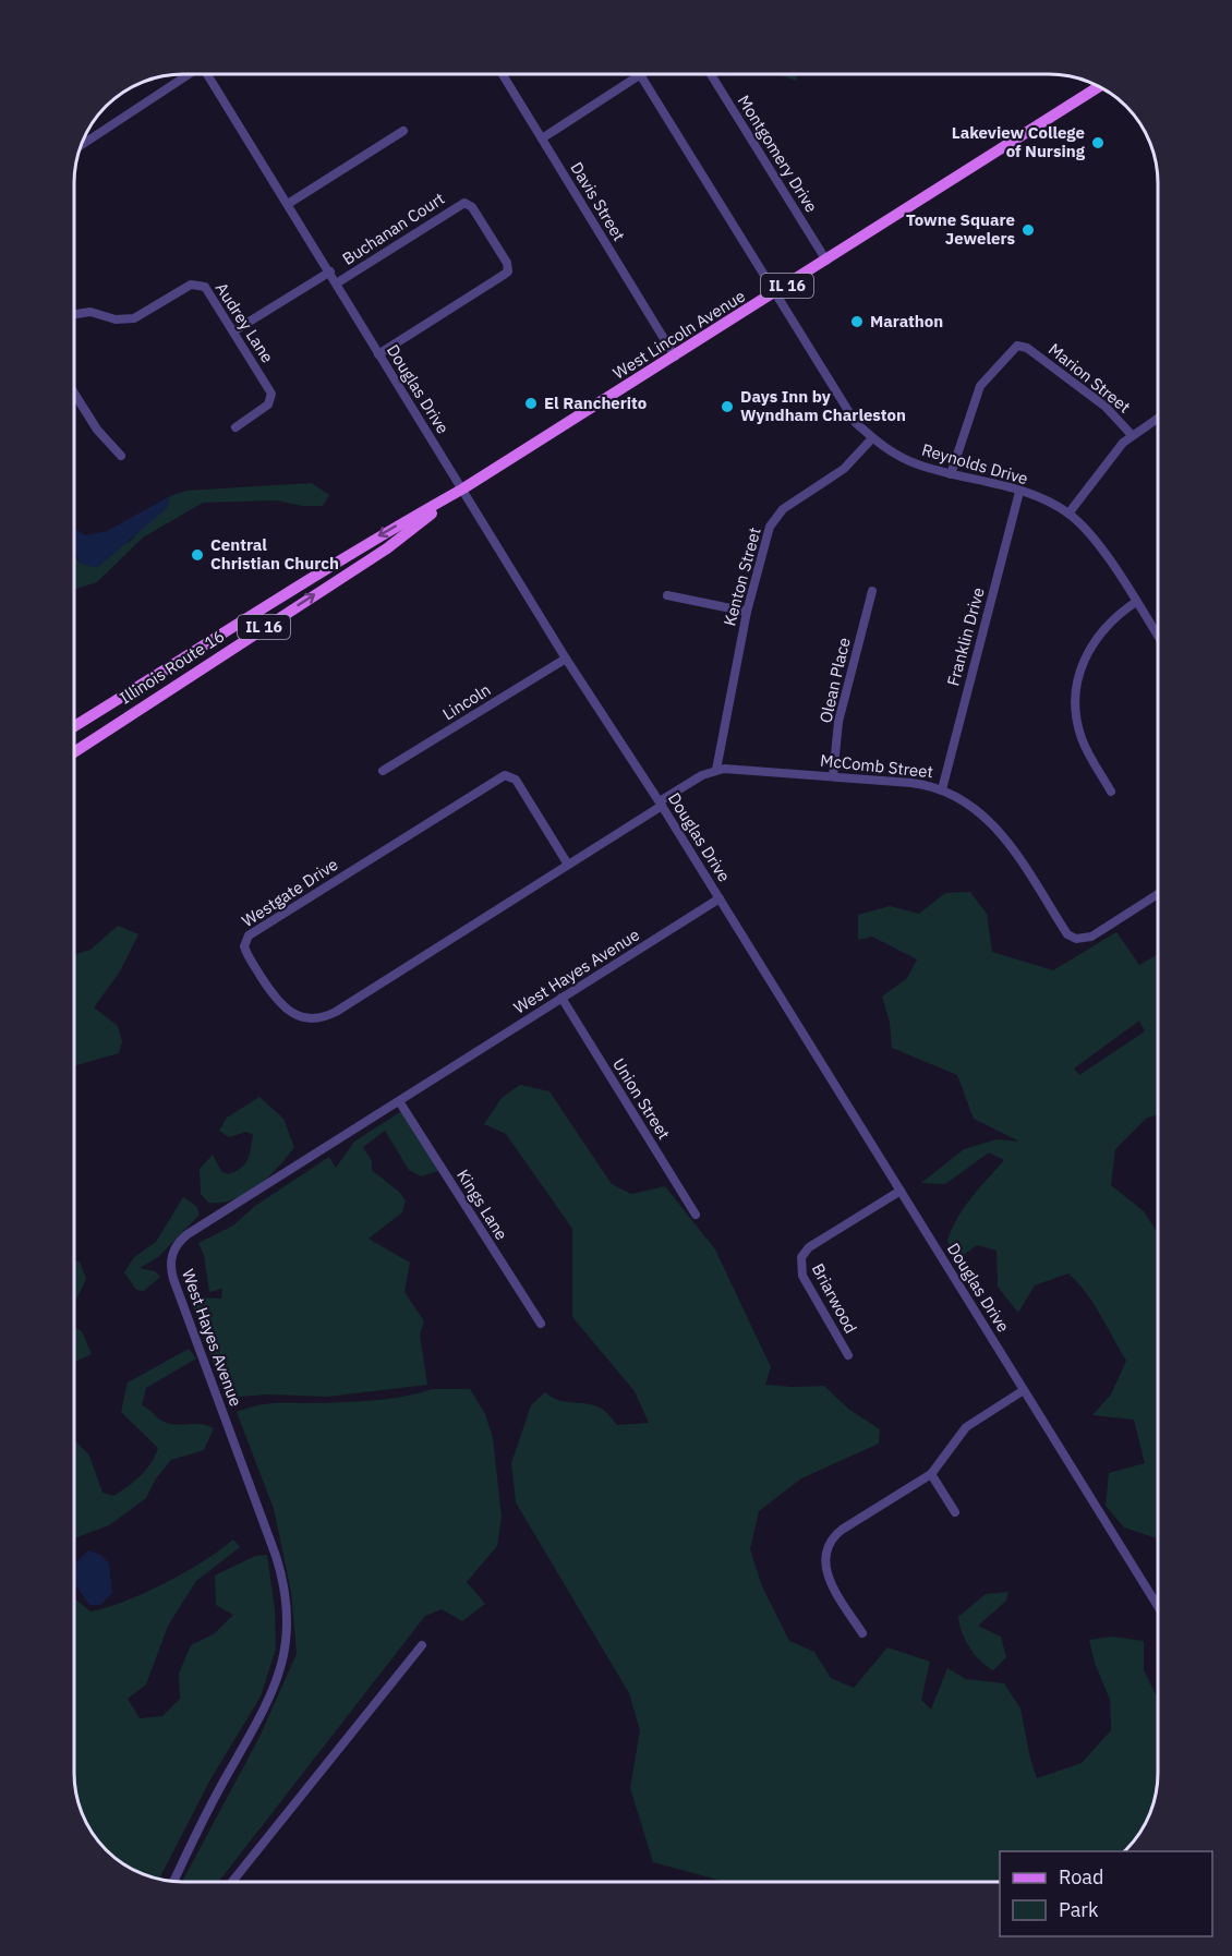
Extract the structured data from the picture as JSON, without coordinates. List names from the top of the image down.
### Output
{
  "streets": {
    "main road": ["IL 16", "West Lincoln Avenue", "Illinois Route 16"],
    "street": [
      "Montgomery Drive",
      "Davis Street",
      "Buchanan Court",
      "Audrey Lane",
      "Marion Street",
      "Douglas Drive",
      "Reynolds Drive",
      "Kenton Street",
      "Franklin Drive",
      "Olean Place",
      "Lincoln",
      "McComb Street",
      "Westgate Drive",
      "West Hayes Avenue",
      "Union Street",
      "Kings Lane",
      "Briarwood"
    ]
  },
  "crossings": [
    ["Montgomery Drive", "West Lincoln Avenue"],
    ["Davis Street", "West Lincoln Avenue"],
    ["Buchanan Court", "Douglas Drive"],
    ["West Lincoln Avenue", "Douglas Drive"],
    ["West Lincoln Avenue", "Reynolds Drive"],
    ["West Lincoln Avenue", "Illinois Route 16"],
    ["Marion Street", "Reynolds Drive"],
    ["Douglas Drive", "Illinois Route 16"],
    ["Douglas Drive", "Lincoln"],
    ["Douglas Drive", "McComb Street"],
    ["Douglas Drive", "Westgate Drive"],
    ["Douglas Drive", "West Hayes Avenue"],
    ["Douglas Drive", "Briarwood"],
    ["Reynolds Drive", "Kenton Street"],
    ["Reynolds Drive", "Franklin Drive"],
    ["Kenton Street", "McComb Street"],
    ["Franklin Drive", "McComb Street"],
    ["Olean Place", "McComb Street"],
    ["McComb Street", "Westgate Drive"],
    ["West Hayes Avenue", "Union Street"],
    ["West Hayes Avenue", "Kings Lane"]
  ],
  "places": [
    "Lakeview College of Nursing",
    "Towne Square Jewelers",
    "Marathon",
    "El Rancherito",
    "Days Inn by Wyndham Charleston",
    "Central Christian Church"
  ],
  "legend": ["Road", "Park"]
}
